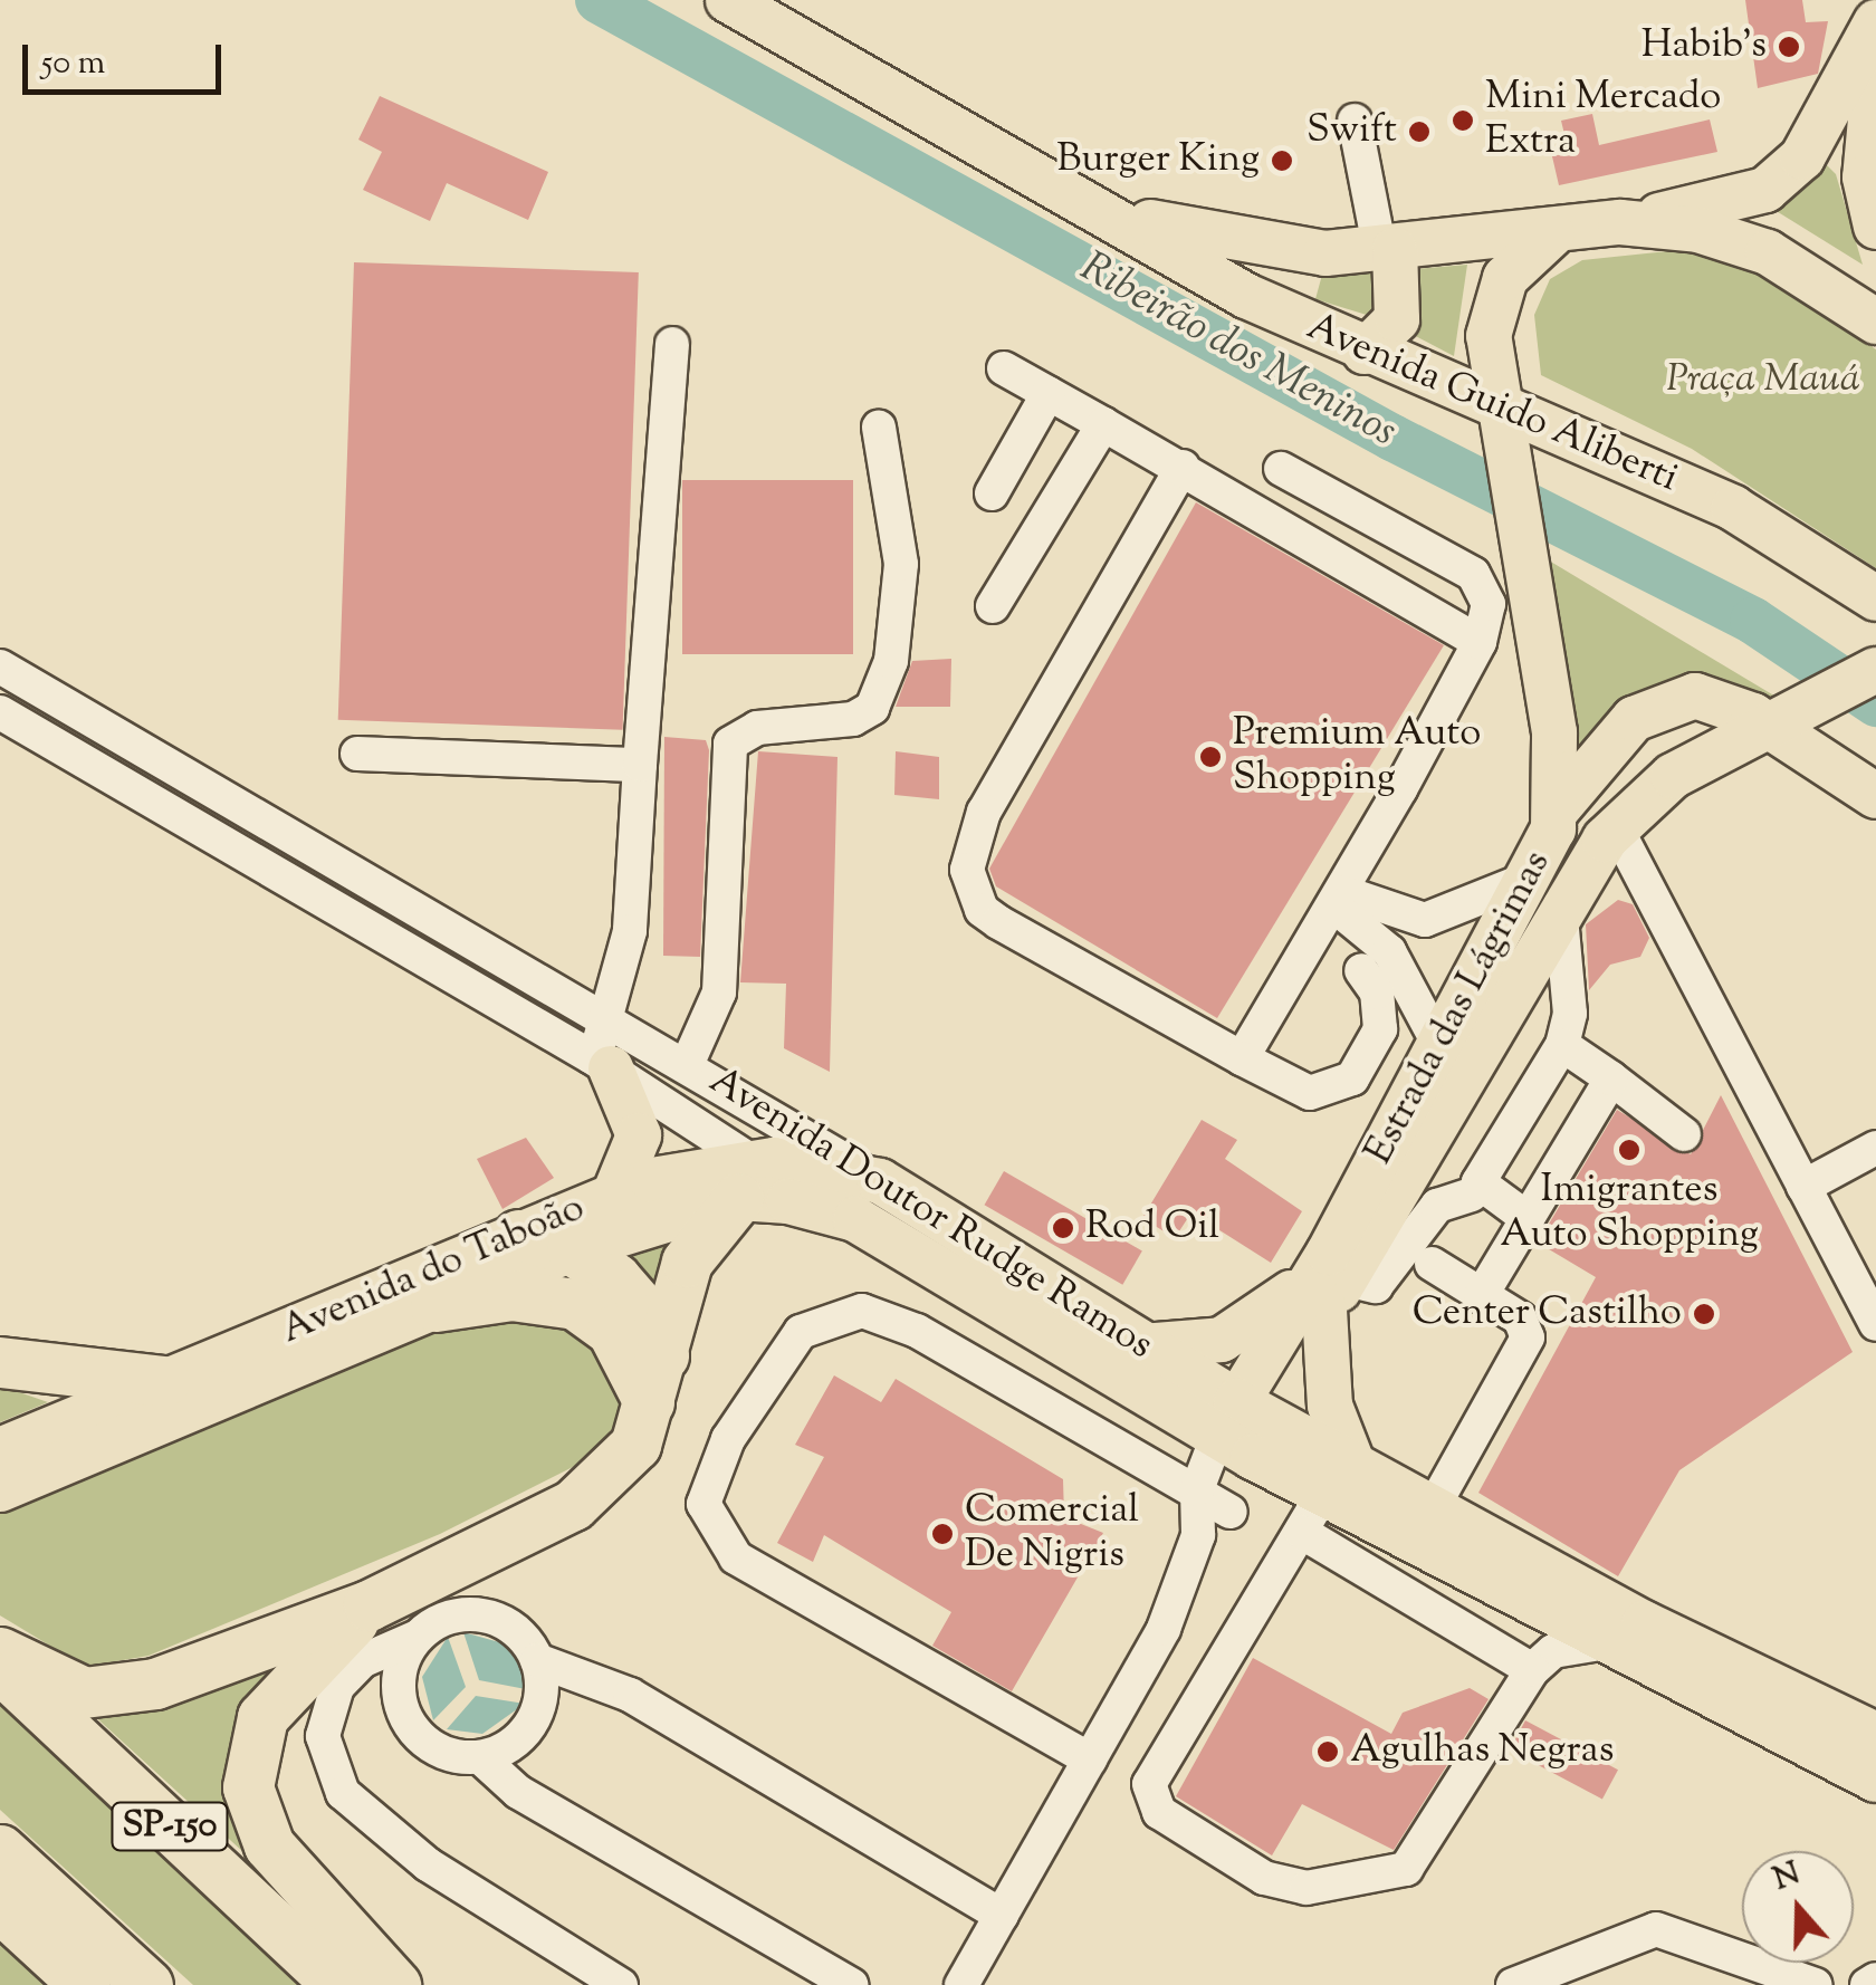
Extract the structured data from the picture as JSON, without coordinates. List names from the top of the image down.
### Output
{
  "streets": {
    "highway": ["SP-150"],
    "main road": [
      "Avenida Guido Aliberti",
      "Estrada das Lágrimas",
      "Avenida Doutor Rudge Ramos",
      "Avenida do Taboão"
    ]
  },
  "crossings": [
    ["Avenida Guido Aliberti", "Estrada das Lágrimas"],
    ["Estrada das Lágrimas", "Avenida Doutor Rudge Ramos"],
    ["Avenida Doutor Rudge Ramos", "Avenida do Taboão"]
  ],
  "water": ["Ribeirão dos Meninos"],
  "parks": ["Praça Mauá"],
  "places": [
    "Habib's",
    "Mini Mercado Extra",
    "Swift",
    "Burger King",
    "Premium Auto Shopping",
    "Imigrantes Auto Shopping",
    "Rod Oil",
    "Center Castilho",
    "Comercial De Nigris",
    "Agulhas Negras"
  ],
  "scale_bar": "50 m",
  "north": "top"
}
